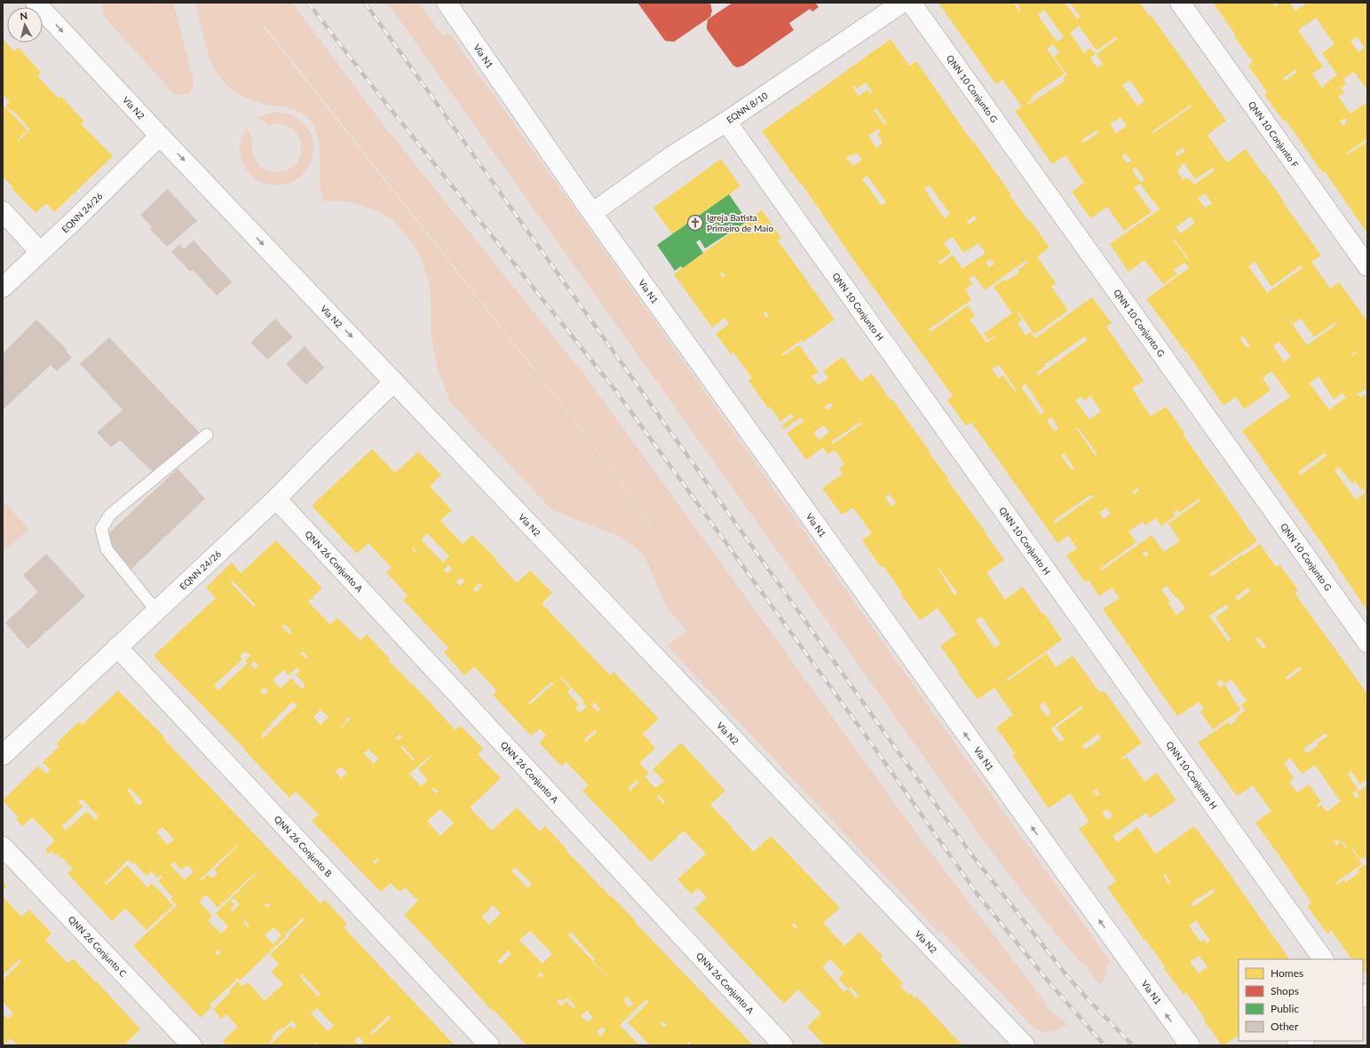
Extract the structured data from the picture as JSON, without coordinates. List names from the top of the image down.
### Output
{
  "streets": {
    "street": [
      "Via N1",
      "QNN 10 Conjunto G",
      "Via N2",
      "EQNN 8/10",
      "QNN 10 Conjunto F",
      "EQNN 24/26",
      "QNN 10 Conjunto H",
      "QNN 26 Conjunto A",
      "QNN 26 Conjunto B",
      "QNN 26 Conjunto C"
    ]
  },
  "crossings": [
    ["Via N1", "EQNN 8/10"],
    ["Via N2", "EQNN 24/26"],
    ["EQNN 8/10", "QNN 10 Conjunto H"],
    ["EQNN 24/26", "QNN 26 Conjunto A"],
    ["EQNN 24/26", "QNN 26 Conjunto B"]
  ],
  "one_way": ["Via N1", "Via N2"],
  "places": {
    "church": ["Igreja Batista Primeiro de Maio"]
  },
  "legend": [
    "Homes",
    "Shops",
    "Public",
    "Other"
  ],
  "north": "top"
}
